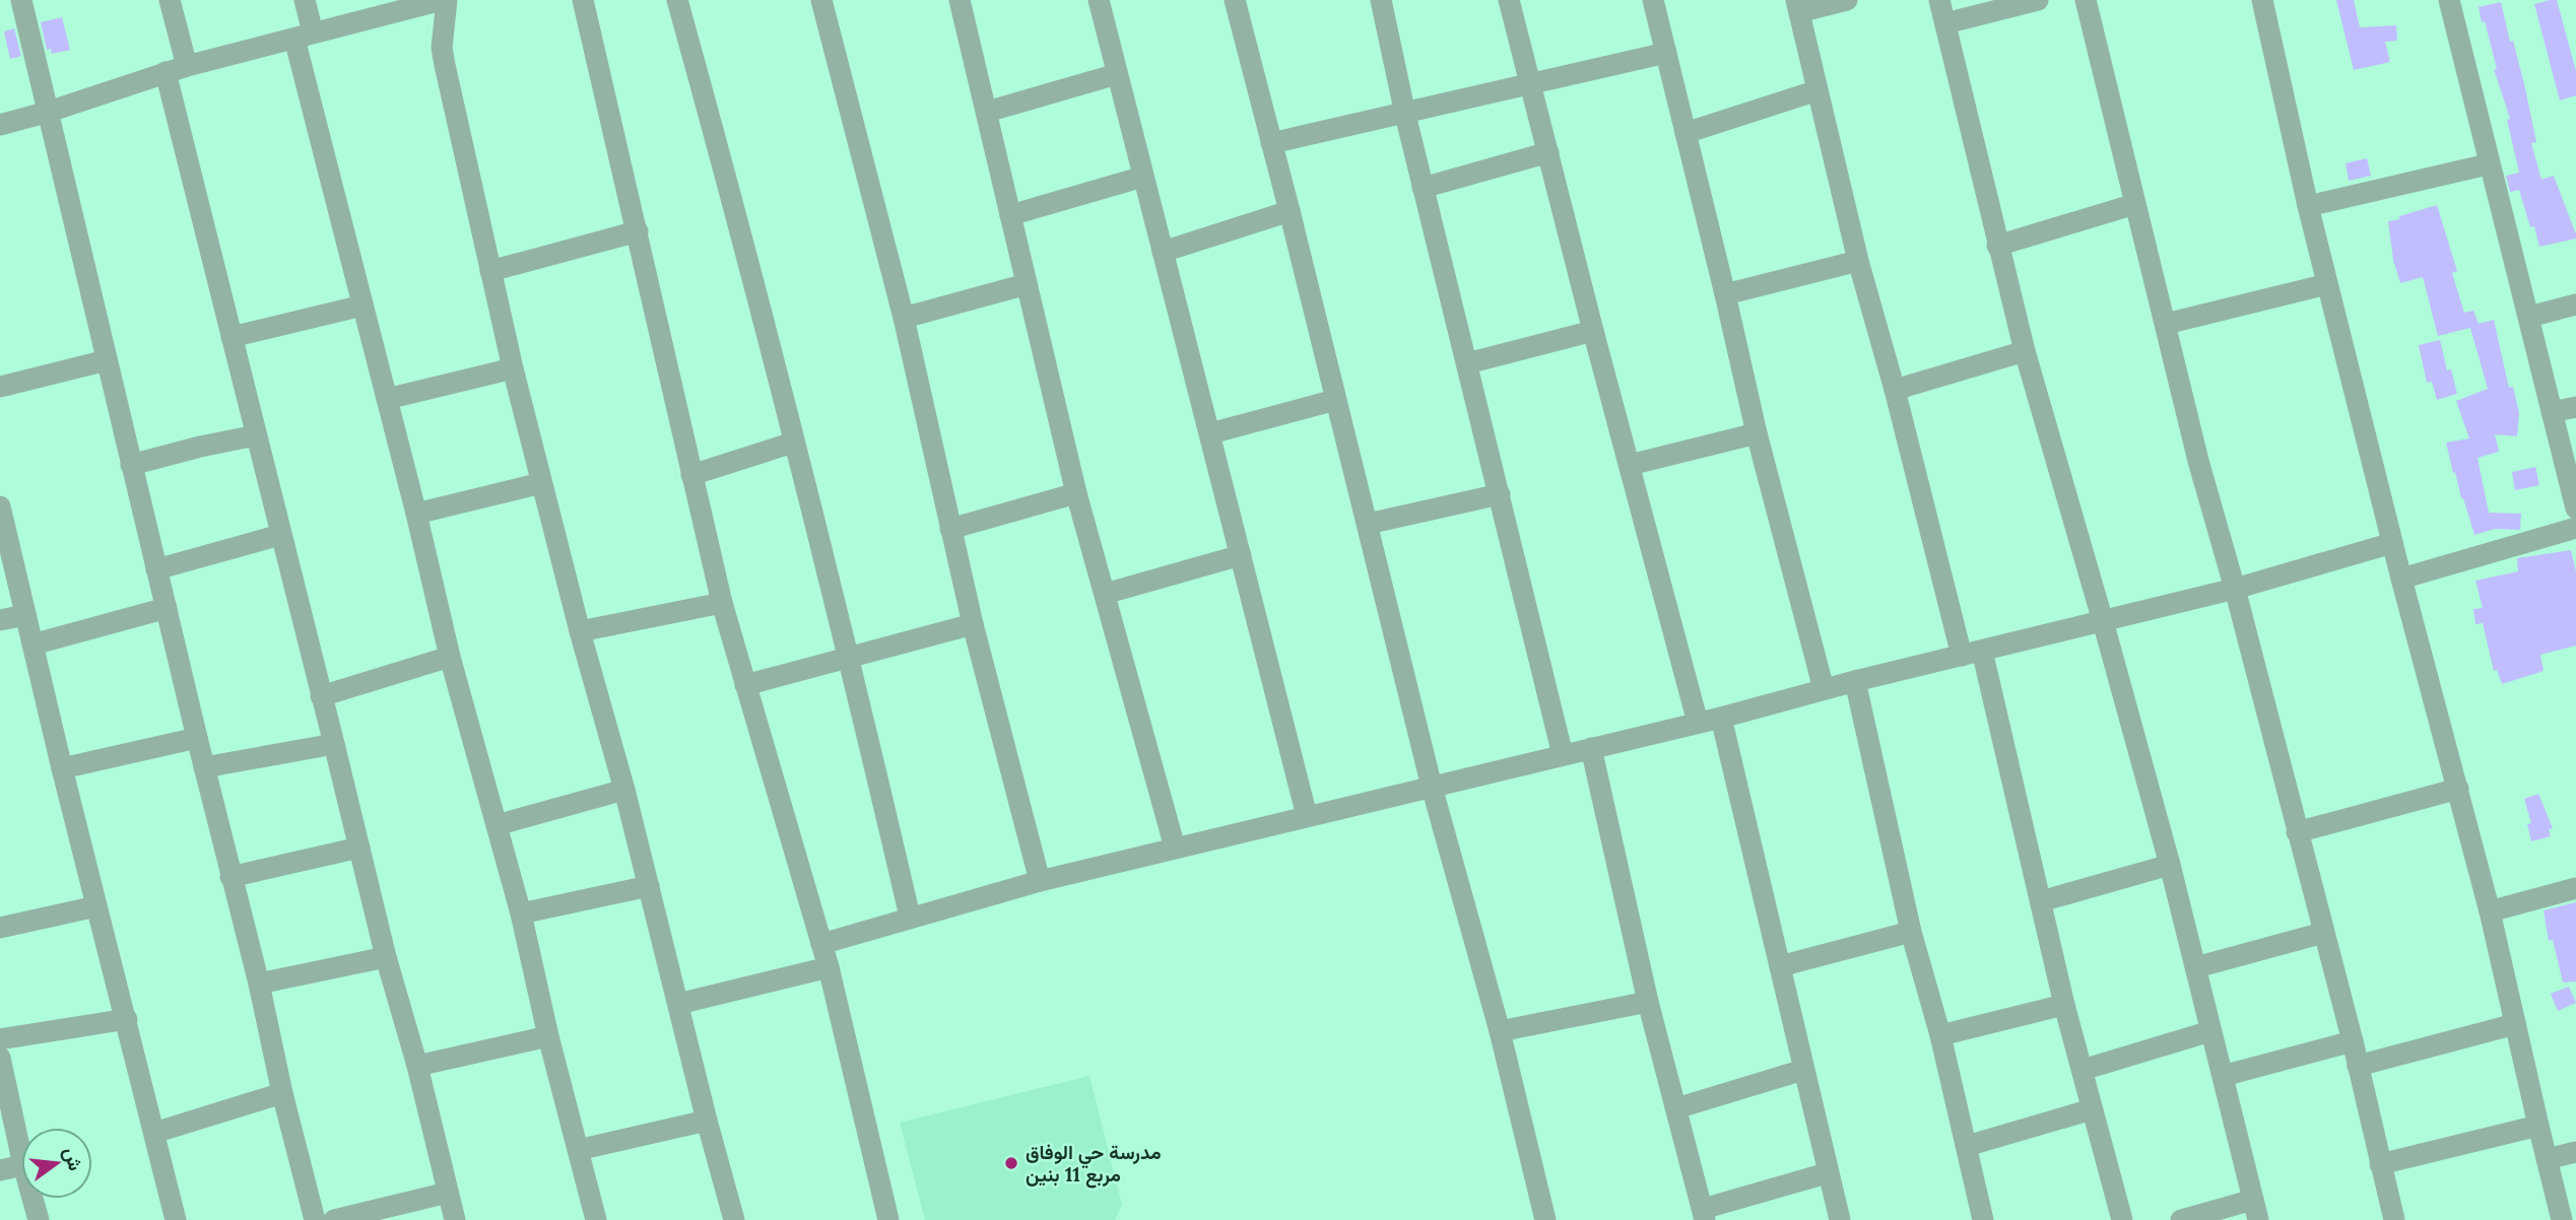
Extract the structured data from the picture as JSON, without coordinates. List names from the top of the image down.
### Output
{
  "places": ["مدرسة حي الوفاق مربع 11 بنين"],
  "north": "right"
}
